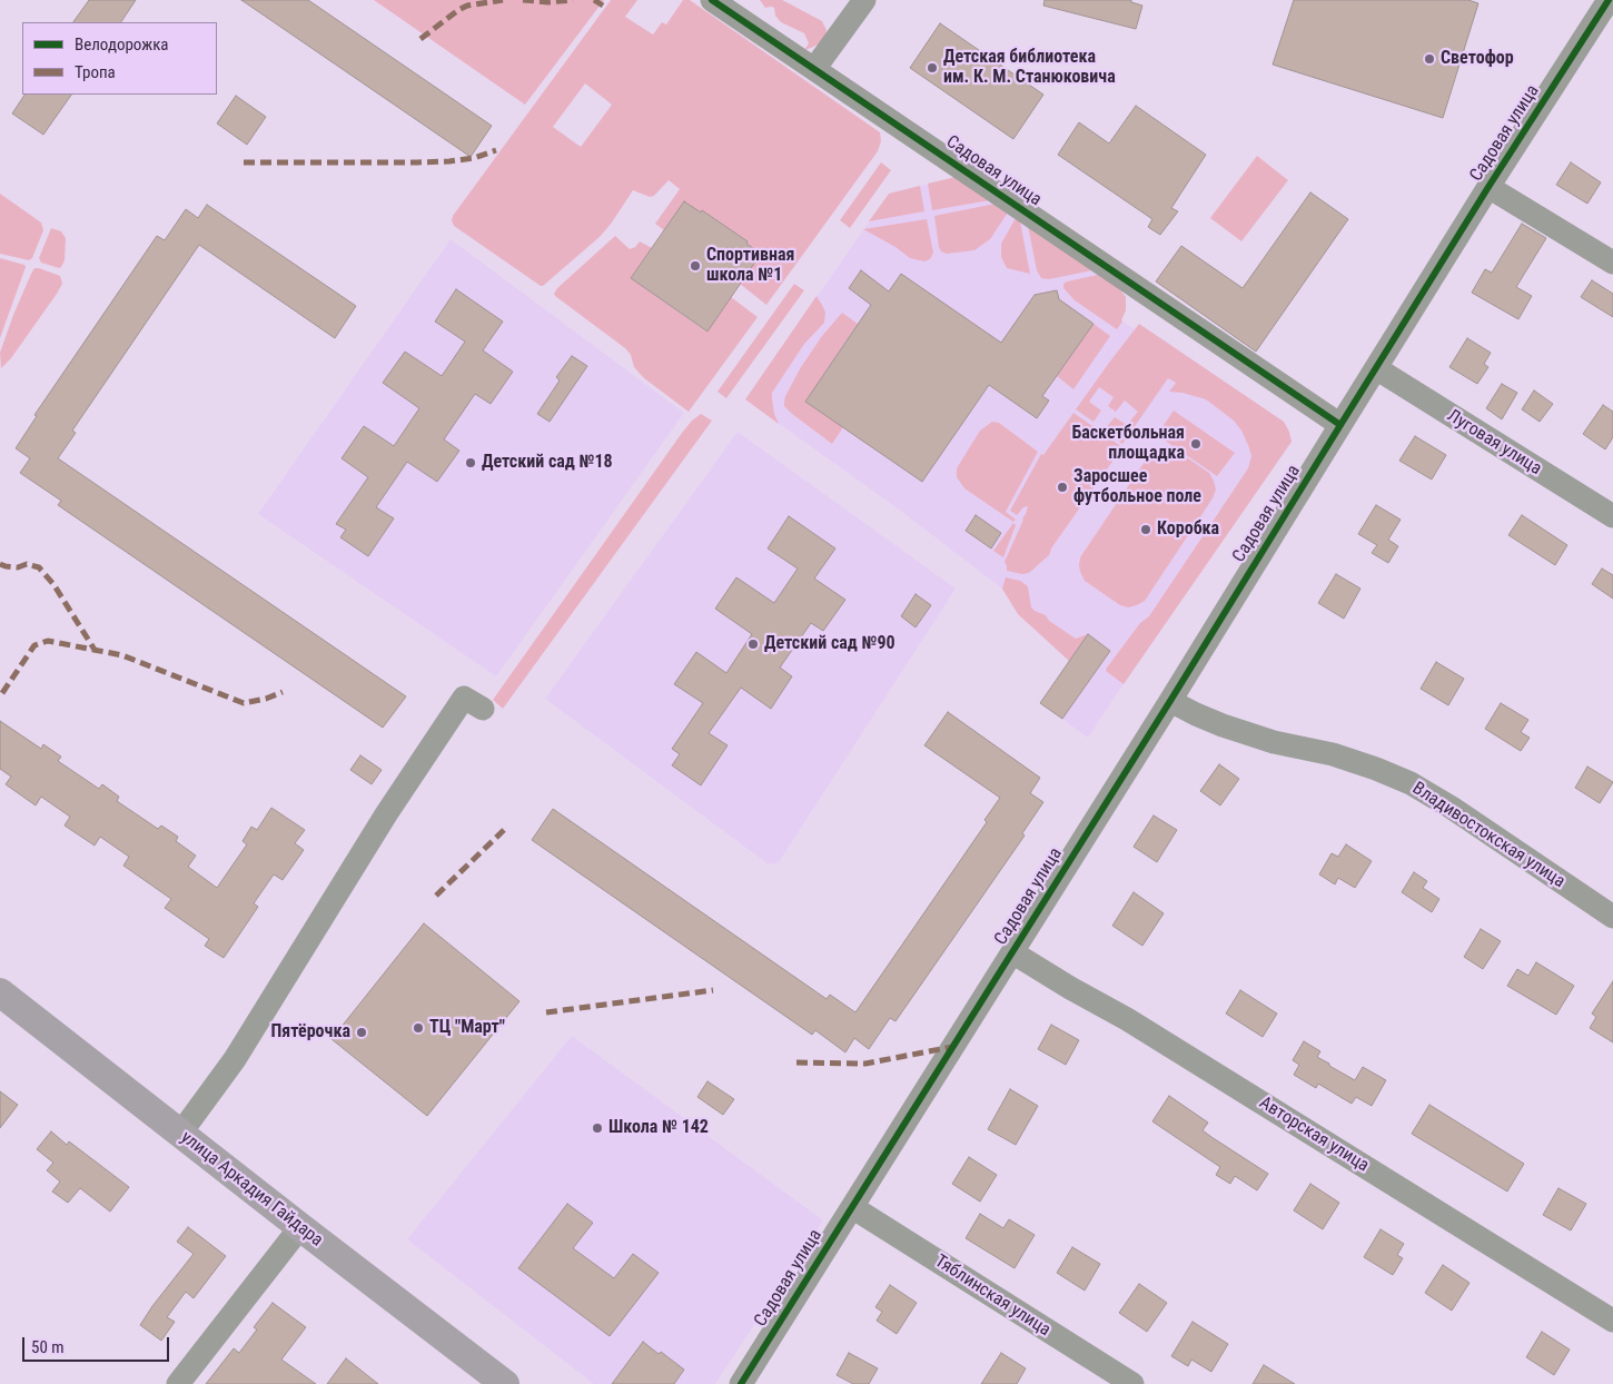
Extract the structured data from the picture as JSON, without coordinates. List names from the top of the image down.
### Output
{
  "streets": {
    "main road": ["улица Аркадия Гайдара"],
    "street": [
      "Садовая улица",
      "Луговая улица",
      "Владивостокская улица",
      "Авторская улица",
      "Тяблинская улица"
    ]
  },
  "crossings": [
    ["Садовая улица", "Луговая улица"],
    ["Садовая улица", "Владивостокская улица"],
    ["Садовая улица", "Авторская улица"],
    ["Садовая улица", "Тяблинская улица"]
  ],
  "places": [
    "Светофор",
    "Детская библиотека им. К. М. Станюковича",
    "Спортивная школа №1",
    "Баскетбольная площадка",
    "Детский сад №18",
    "Заросшее футбольное поле",
    "Коробка",
    "Детский сад №90",
    "ТЦ \"Март\"",
    "Пятёрочка",
    "Школа № 142"
  ],
  "legend": ["Велодорожка", "Тропа"],
  "scale_bar": "50 m"
}
